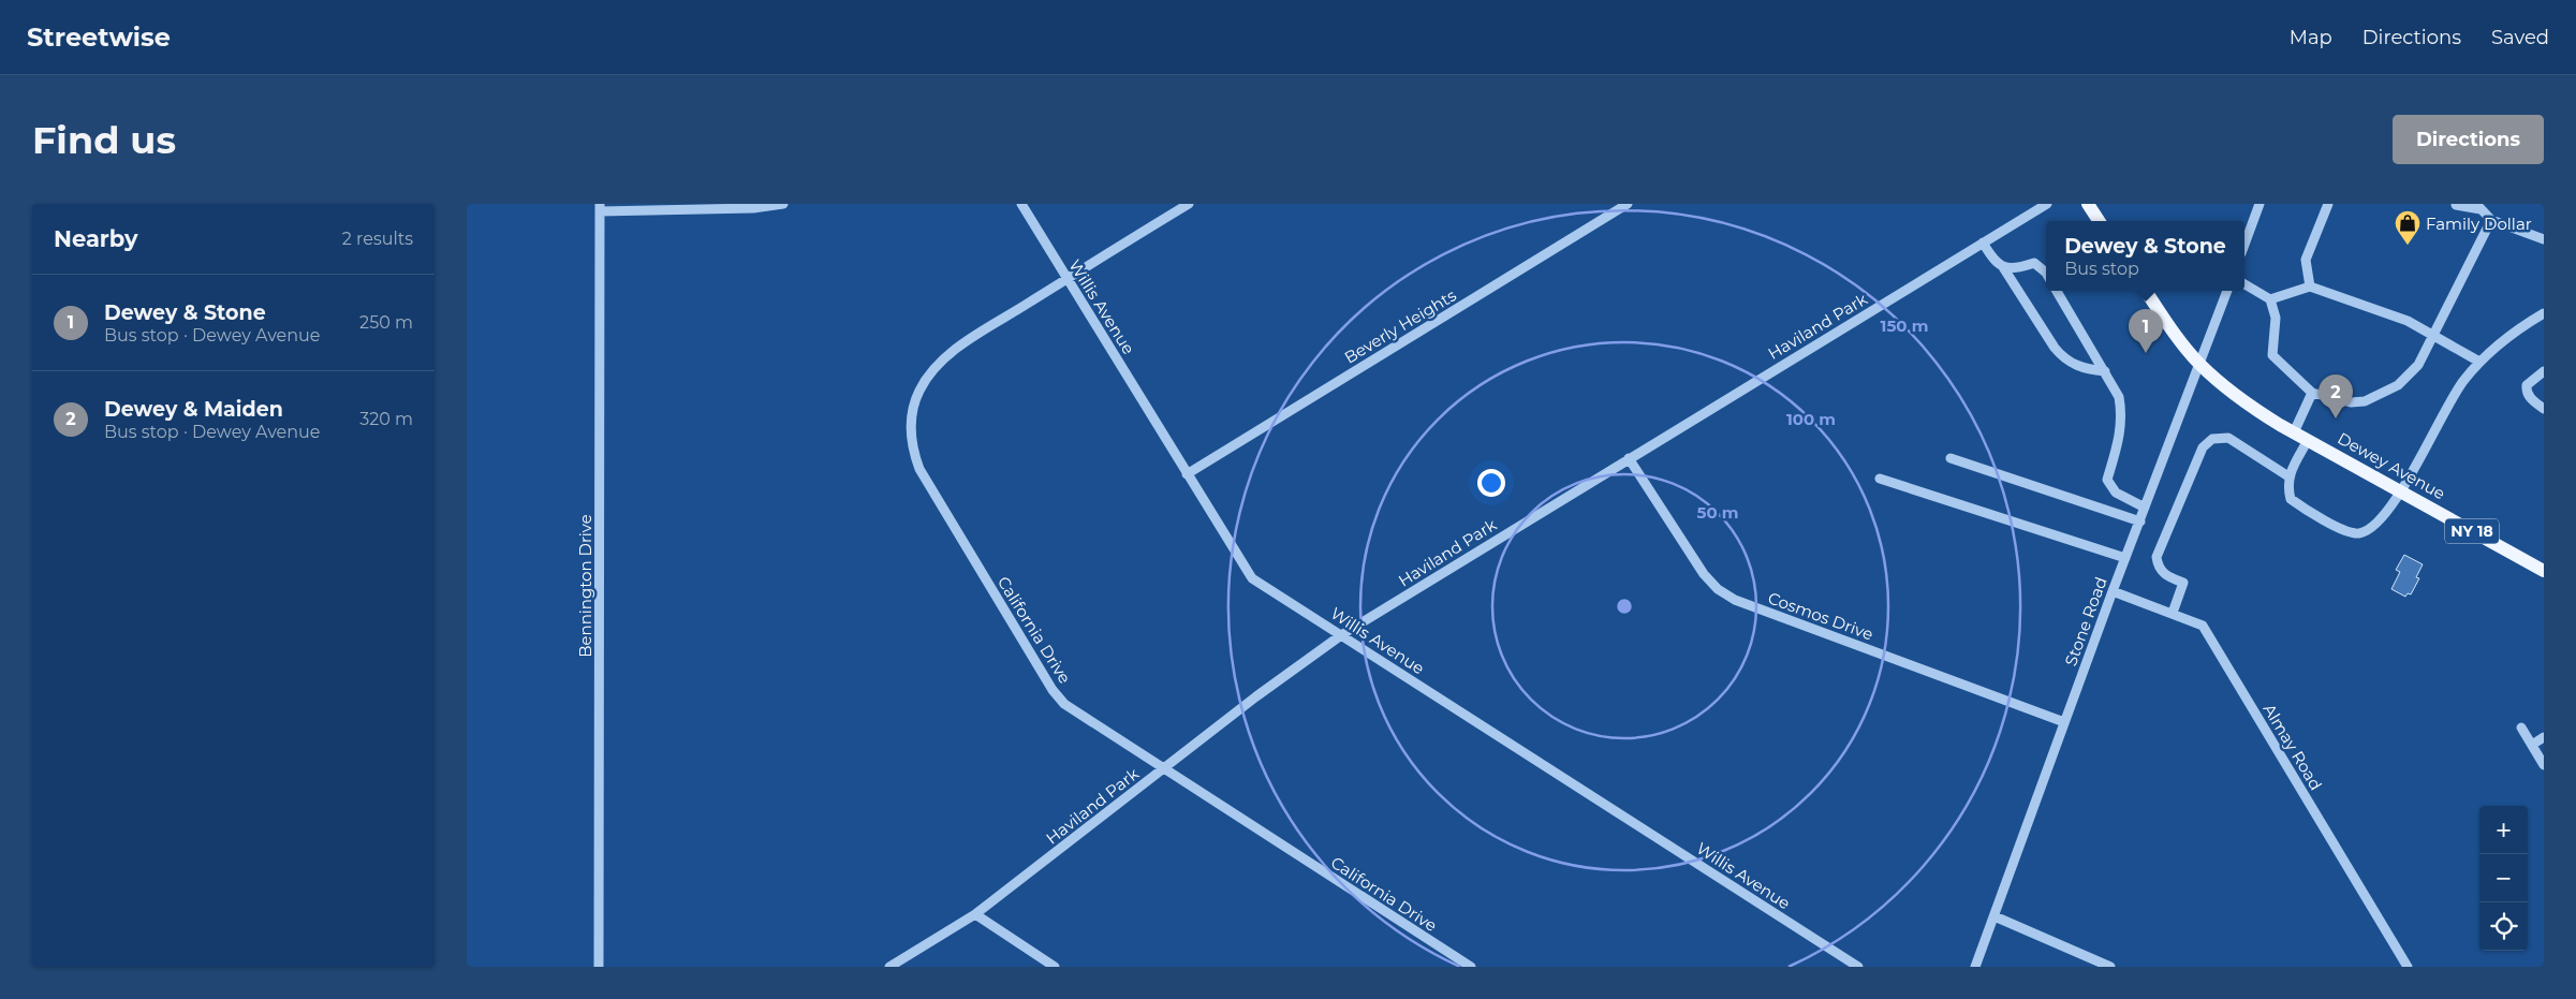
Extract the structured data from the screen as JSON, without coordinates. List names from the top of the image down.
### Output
{
  "streets": {
    "main road": ["Dewey Avenue", "NY 18"],
    "street": [
      "Willis Avenue",
      "Beverly Heights",
      "Haviland Park",
      "Bennington Drive",
      "Cosmos Drive",
      "Stone Road",
      "California Drive",
      "Almay Road"
    ]
  },
  "crossings": [
    ["Willis Avenue", "Beverly Heights"],
    ["Willis Avenue", "Haviland Park"],
    ["Willis Avenue", "California Drive"],
    ["Haviland Park", "Cosmos Drive"],
    ["Haviland Park", "California Drive"],
    ["Dewey Avenue", "Stone Road"],
    ["Cosmos Drive", "Stone Road"],
    ["Stone Road", "Almay Road"]
  ],
  "places": {
    "shop": ["Family Dollar"]
  },
  "page": {
    "header": "Streetwise",
    "nav": ["Map", "Directions", "Saved"],
    "buttons": "Directions",
    "title": "Find us",
    "heading": ["Nearby", "2 results"],
    "popup": ["Dewey & Stone", "Bus stop"],
    "list": [
      {
        "mark": "1",
        "name": "Dewey & Stone",
        "note": "Bus stop · Dewey Avenue",
        "value": "250 m"
      },
      {
        "mark": "2",
        "name": "Dewey & Maiden",
        "note": "Bus stop · Dewey Avenue",
        "value": "320 m"
      }
    ],
    "pins": ["1", "2"],
    "map_buttons": ["+", "−"]
  },
  "rings": ["150 m", "100 m", "50 m"]
}
